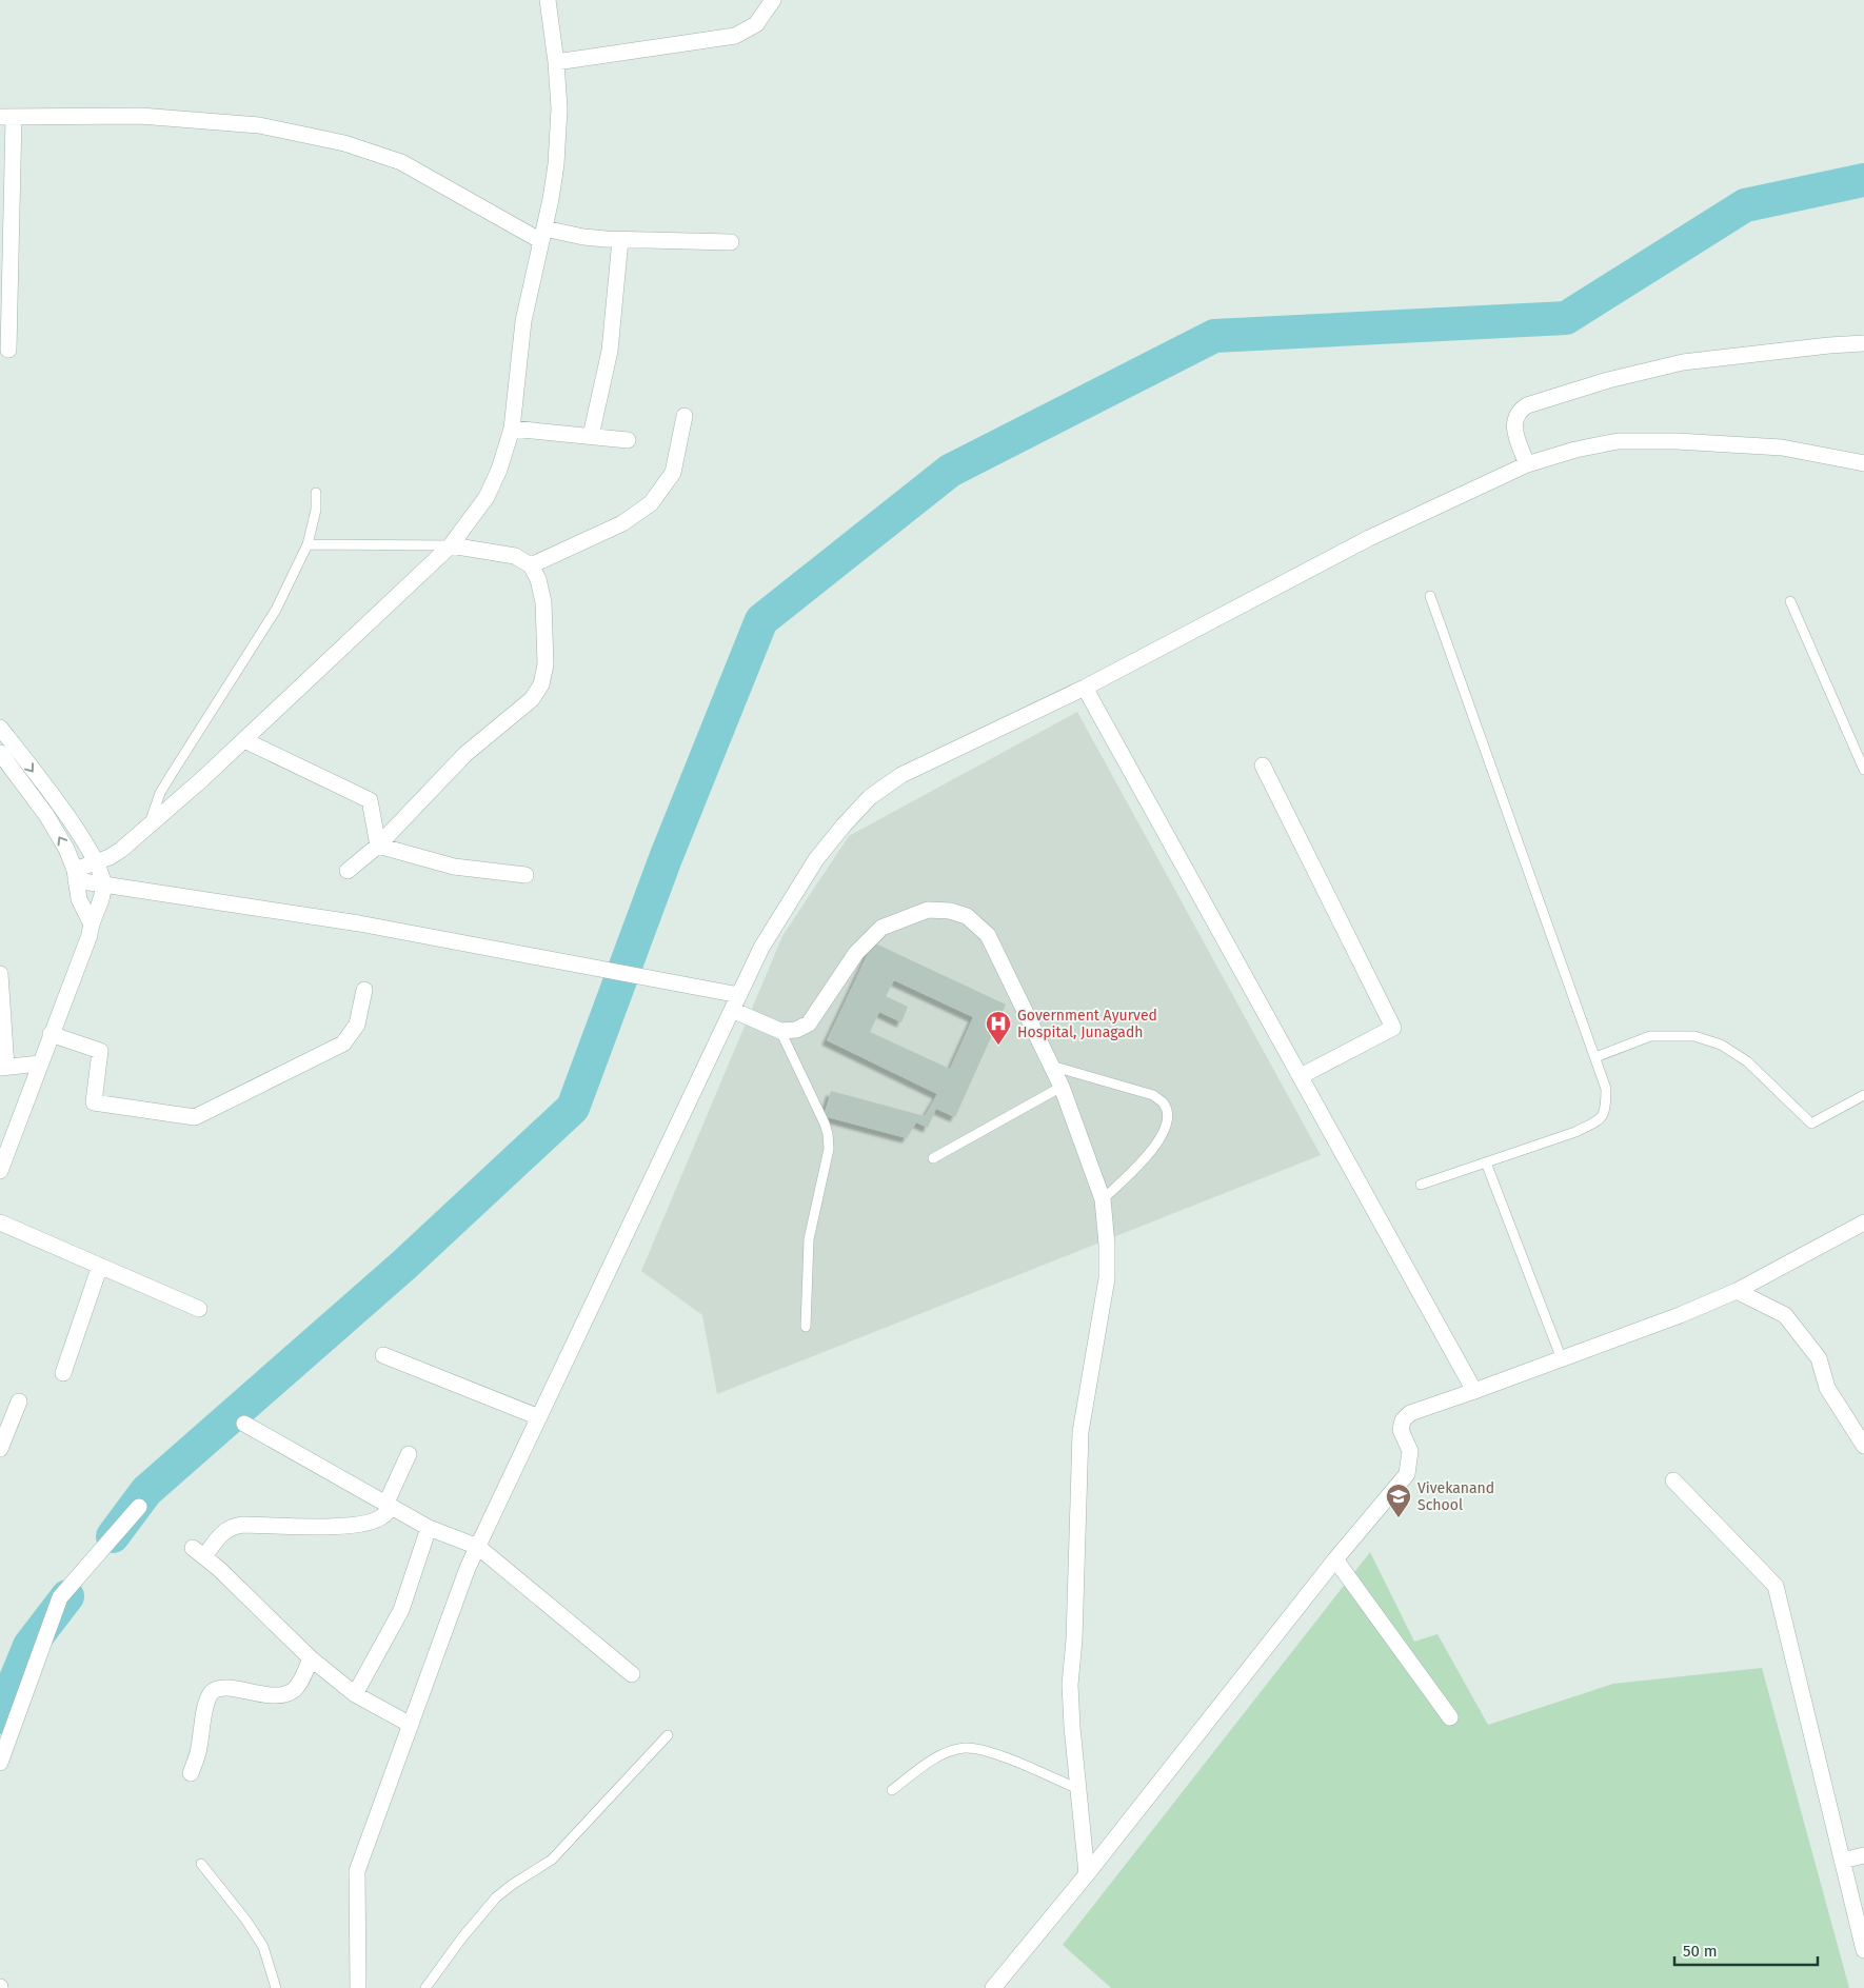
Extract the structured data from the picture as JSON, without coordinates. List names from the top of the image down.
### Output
{
  "places": {
    "hospital": ["Government Ayurved Hospital, Junagadh"],
    "school or university": ["Vivekanand School"]
  },
  "scale_bar": "50 m"
}
